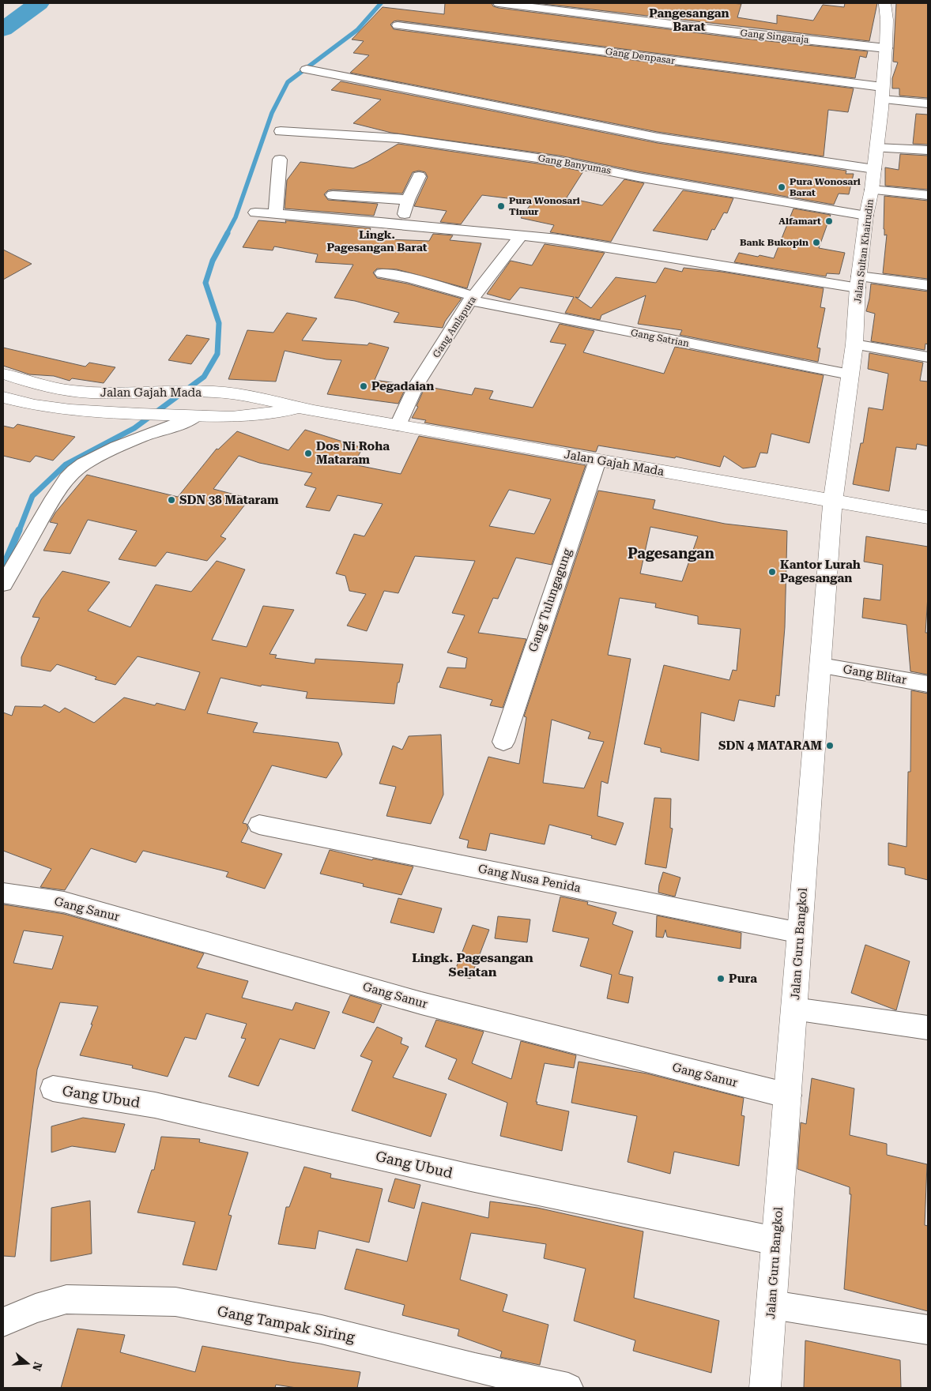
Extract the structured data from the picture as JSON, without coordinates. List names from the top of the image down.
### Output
{
  "streets": {
    "main road": ["Jalan Sultan Khairudin", "Jalan Gajah Mada", "Jalan Guru Bangkol"],
    "street": [
      "Gang Singaraja",
      "Gang Denpasar",
      "Gang Banyumas",
      "Gang Amlapura",
      "Gang Satrian",
      "Gang Tulungagung",
      "Gang Blitar",
      "Gang Nusa Penida",
      "Gang Sanur",
      "Gang Ubud",
      "Gang Tampak Siring"
    ]
  },
  "crossings": [
    ["Gang Singaraja", "Jalan Sultan Khairudin"],
    ["Gang Denpasar", "Jalan Sultan Khairudin"],
    ["Gang Banyumas", "Jalan Sultan Khairudin"],
    ["Jalan Sultan Khairudin", "Gang Satrian"],
    ["Jalan Sultan Khairudin", "Jalan Gajah Mada"],
    ["Jalan Sultan Khairudin", "Jalan Guru Bangkol"],
    ["Gang Amlapura", "Gang Satrian"],
    ["Gang Amlapura", "Jalan Gajah Mada"],
    ["Jalan Gajah Mada", "Gang Tulungagung"],
    ["Jalan Gajah Mada", "Jalan Guru Bangkol"],
    ["Gang Blitar", "Jalan Guru Bangkol"],
    ["Gang Nusa Penida", "Jalan Guru Bangkol"],
    ["Gang Sanur", "Jalan Guru Bangkol"],
    ["Jalan Guru Bangkol", "Gang Ubud"]
  ],
  "districts": [
    "Pangesangan Barat",
    "Lingk. Pagesangan Barat",
    "Pagesangan",
    "Lingk. Pagesangan Selatan"
  ],
  "places": [
    "Pura Wonosari Barat",
    "Pura Wonosari Timur",
    "Alfamart",
    "Bank Bukopin",
    "Pegadaian",
    "Dos Ni Roha Mataram",
    "SDN 38 Mataram",
    "Kantor Lurah Pagesangan",
    "SDN 4 MATARAM",
    "Pura"
  ],
  "north": "right"
}
